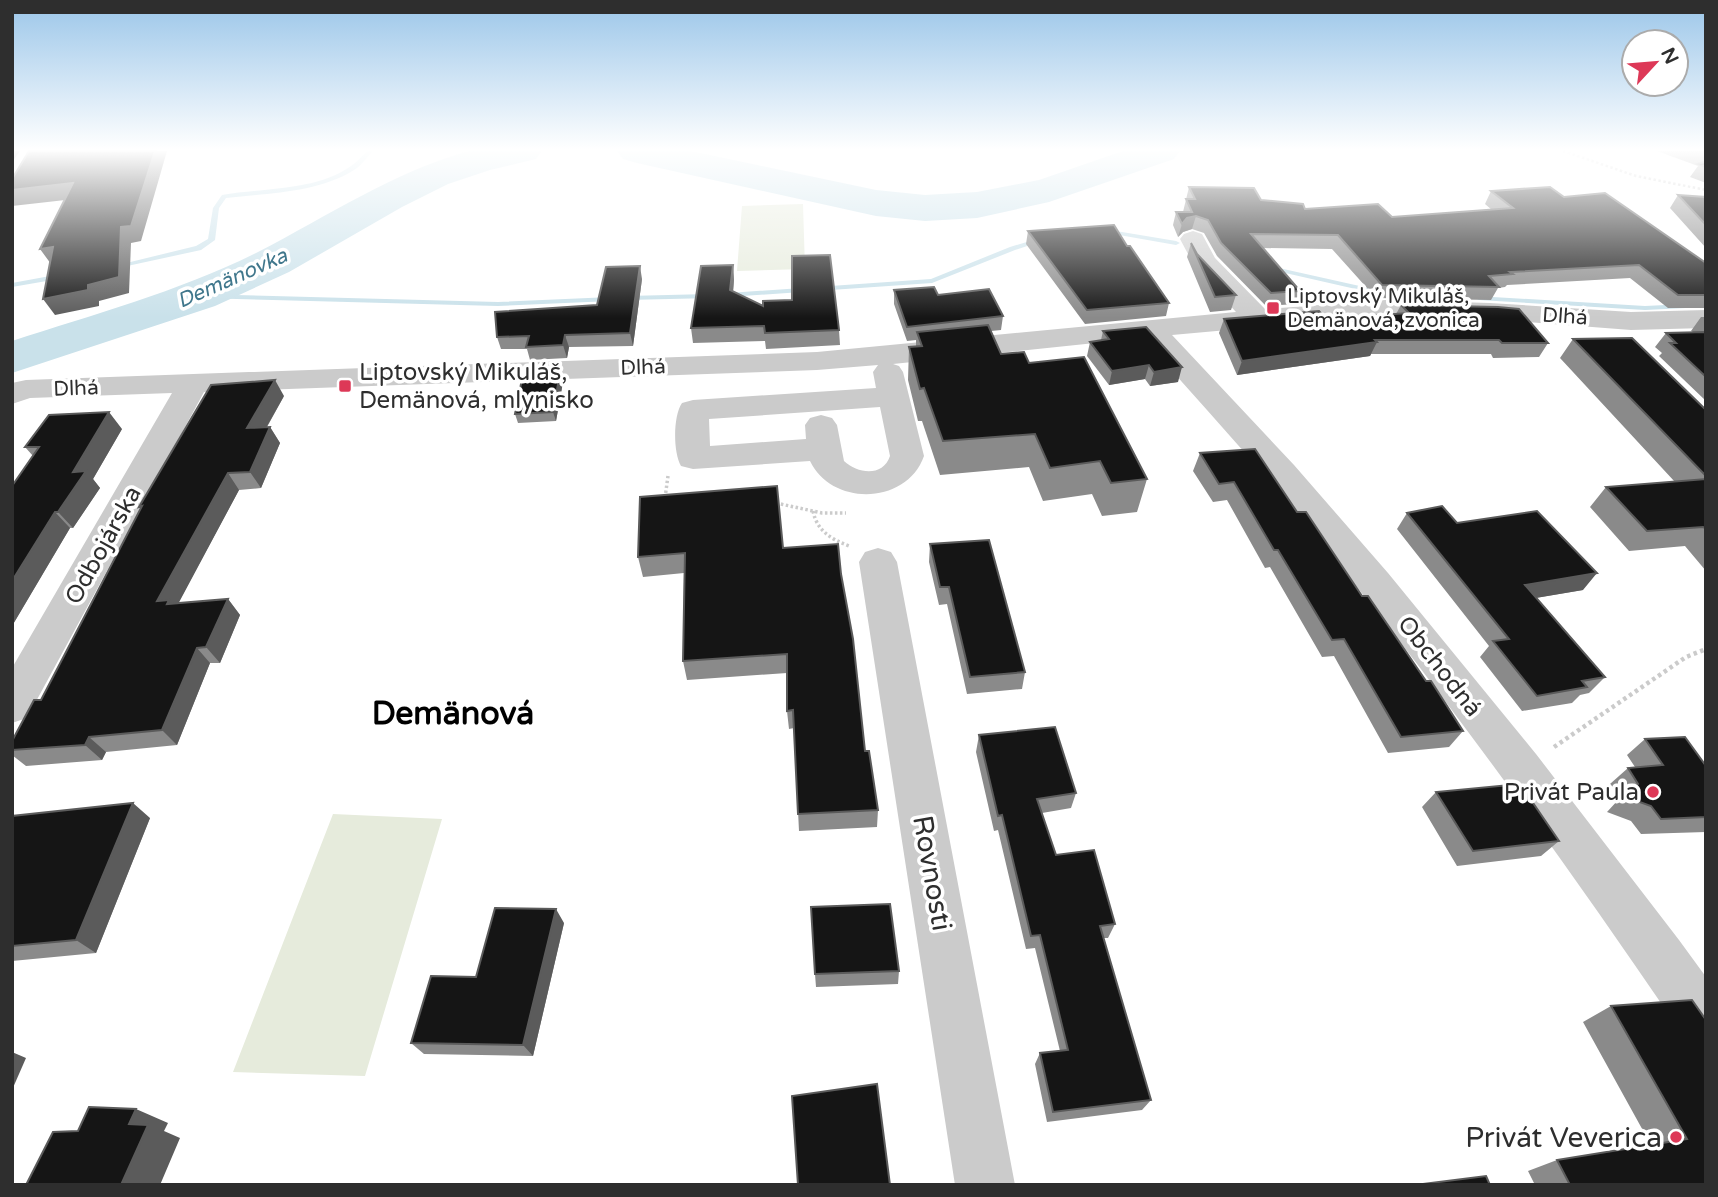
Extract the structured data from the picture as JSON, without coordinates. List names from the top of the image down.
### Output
{
  "streets": {
    "street": [
      "Dlhá",
      "Odbojárska",
      "Obchodná",
      "Rovnosti"
    ]
  },
  "crossings": [
    ["Dlhá", "Odbojárska"],
    ["Dlhá", "Obchodná"]
  ],
  "districts": ["Demänová"],
  "water": ["Demänovka"],
  "places": {
    "transit": ["Liptovský Mikuláš, Demänová, zvonica", "Liptovský Mikuláš, Demänová, mlynisko"],
    "other": ["Privát Paula", "Privát Veverica"]
  },
  "north": "top right"
}
